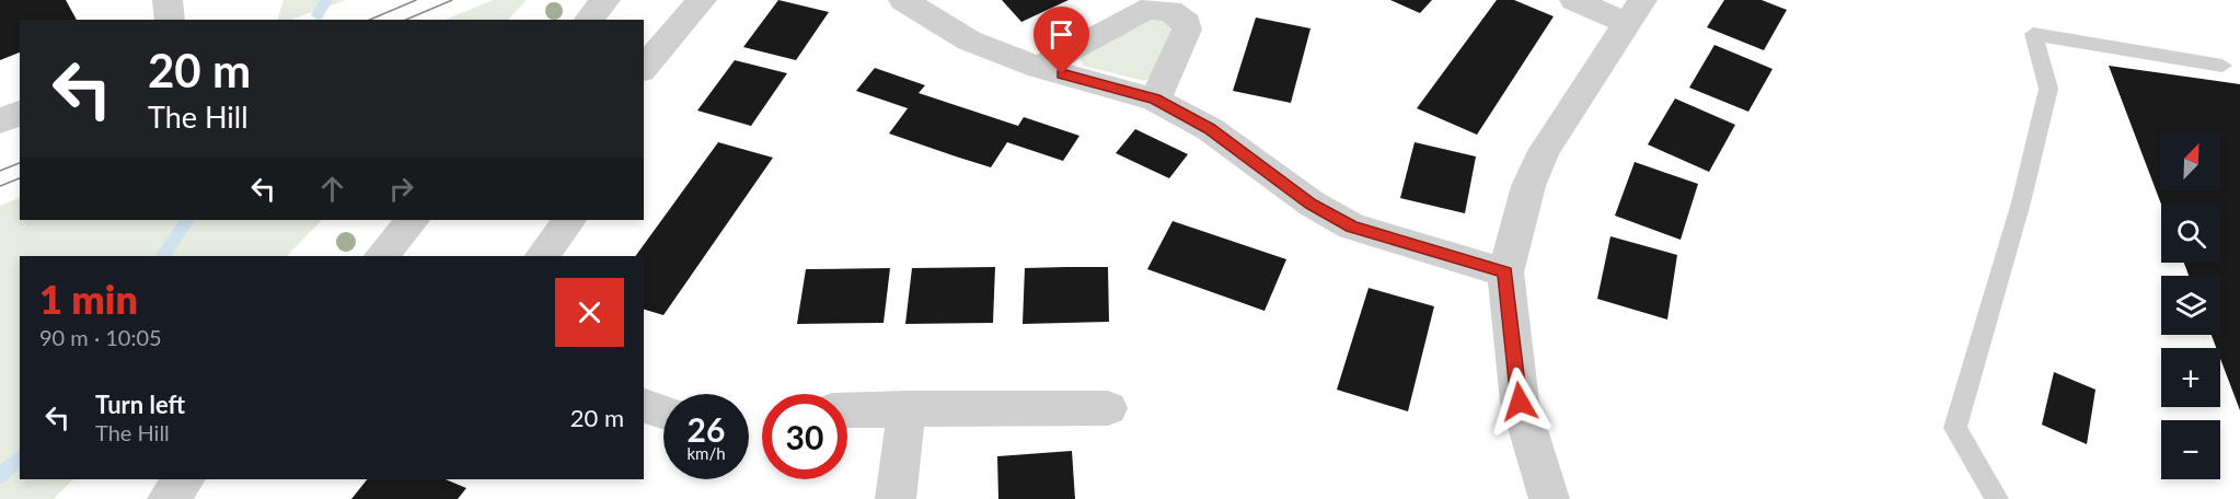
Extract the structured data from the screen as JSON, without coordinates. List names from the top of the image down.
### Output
{
  "north": "top right",
  "page": {
    "turn": ["20 m", "The Hill"],
    "map_buttons": ["+", "−"],
    "heading": ["1 min", "90 m · 10:05"],
    "list": [
      {
        "name": "Turn left",
        "note": "The Hill",
        "value": "20 m"
      }
    ],
    "speed": "26 km/h",
    "limit": "30"
  }
}
